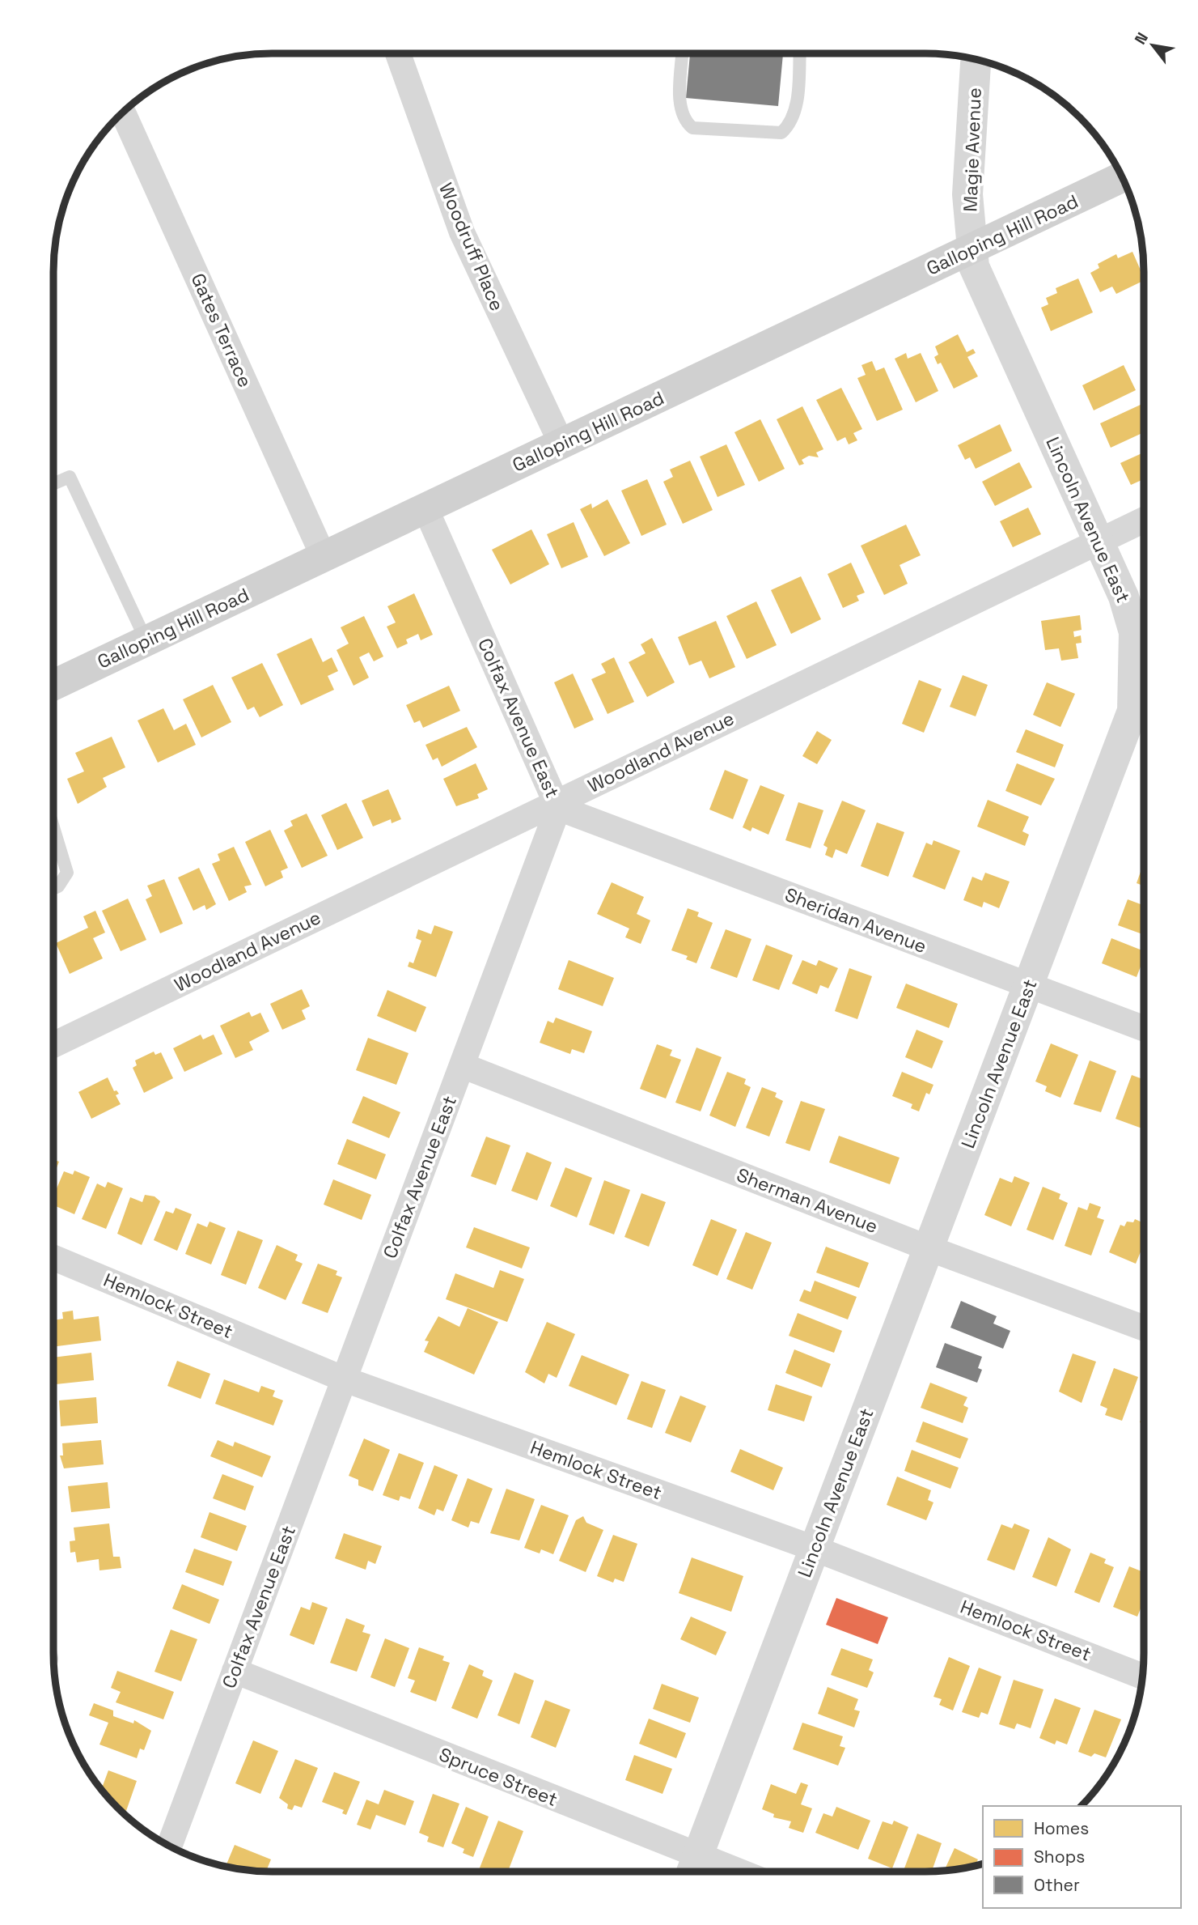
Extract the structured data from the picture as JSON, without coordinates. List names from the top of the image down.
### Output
{
  "streets": {
    "main road": ["Galloping Hill Road"],
    "street": [
      "Magie Avenue",
      "Woodruff Place",
      "Gates Terrace",
      "Lincoln Avenue East",
      "Colfax Avenue East",
      "Woodland Avenue",
      "Sheridan Avenue",
      "Sherman Avenue",
      "Hemlock Street",
      "Spruce Street"
    ]
  },
  "crossings": [
    ["Magie Avenue", "Galloping Hill Road"],
    ["Magie Avenue", "Lincoln Avenue East"],
    ["Galloping Hill Road", "Woodruff Place"],
    ["Galloping Hill Road", "Gates Terrace"],
    ["Galloping Hill Road", "Lincoln Avenue East"],
    ["Galloping Hill Road", "Colfax Avenue East"],
    ["Lincoln Avenue East", "Woodland Avenue"],
    ["Lincoln Avenue East", "Sheridan Avenue"],
    ["Lincoln Avenue East", "Sherman Avenue"],
    ["Lincoln Avenue East", "Hemlock Street"],
    ["Lincoln Avenue East", "Spruce Street"],
    ["Colfax Avenue East", "Woodland Avenue"],
    ["Colfax Avenue East", "Sheridan Avenue"],
    ["Colfax Avenue East", "Sherman Avenue"],
    ["Colfax Avenue East", "Hemlock Street"],
    ["Colfax Avenue East", "Spruce Street"],
    ["Woodland Avenue", "Sheridan Avenue"]
  ],
  "legend": ["Homes", "Shops", "Other"],
  "north": "top left"
}
